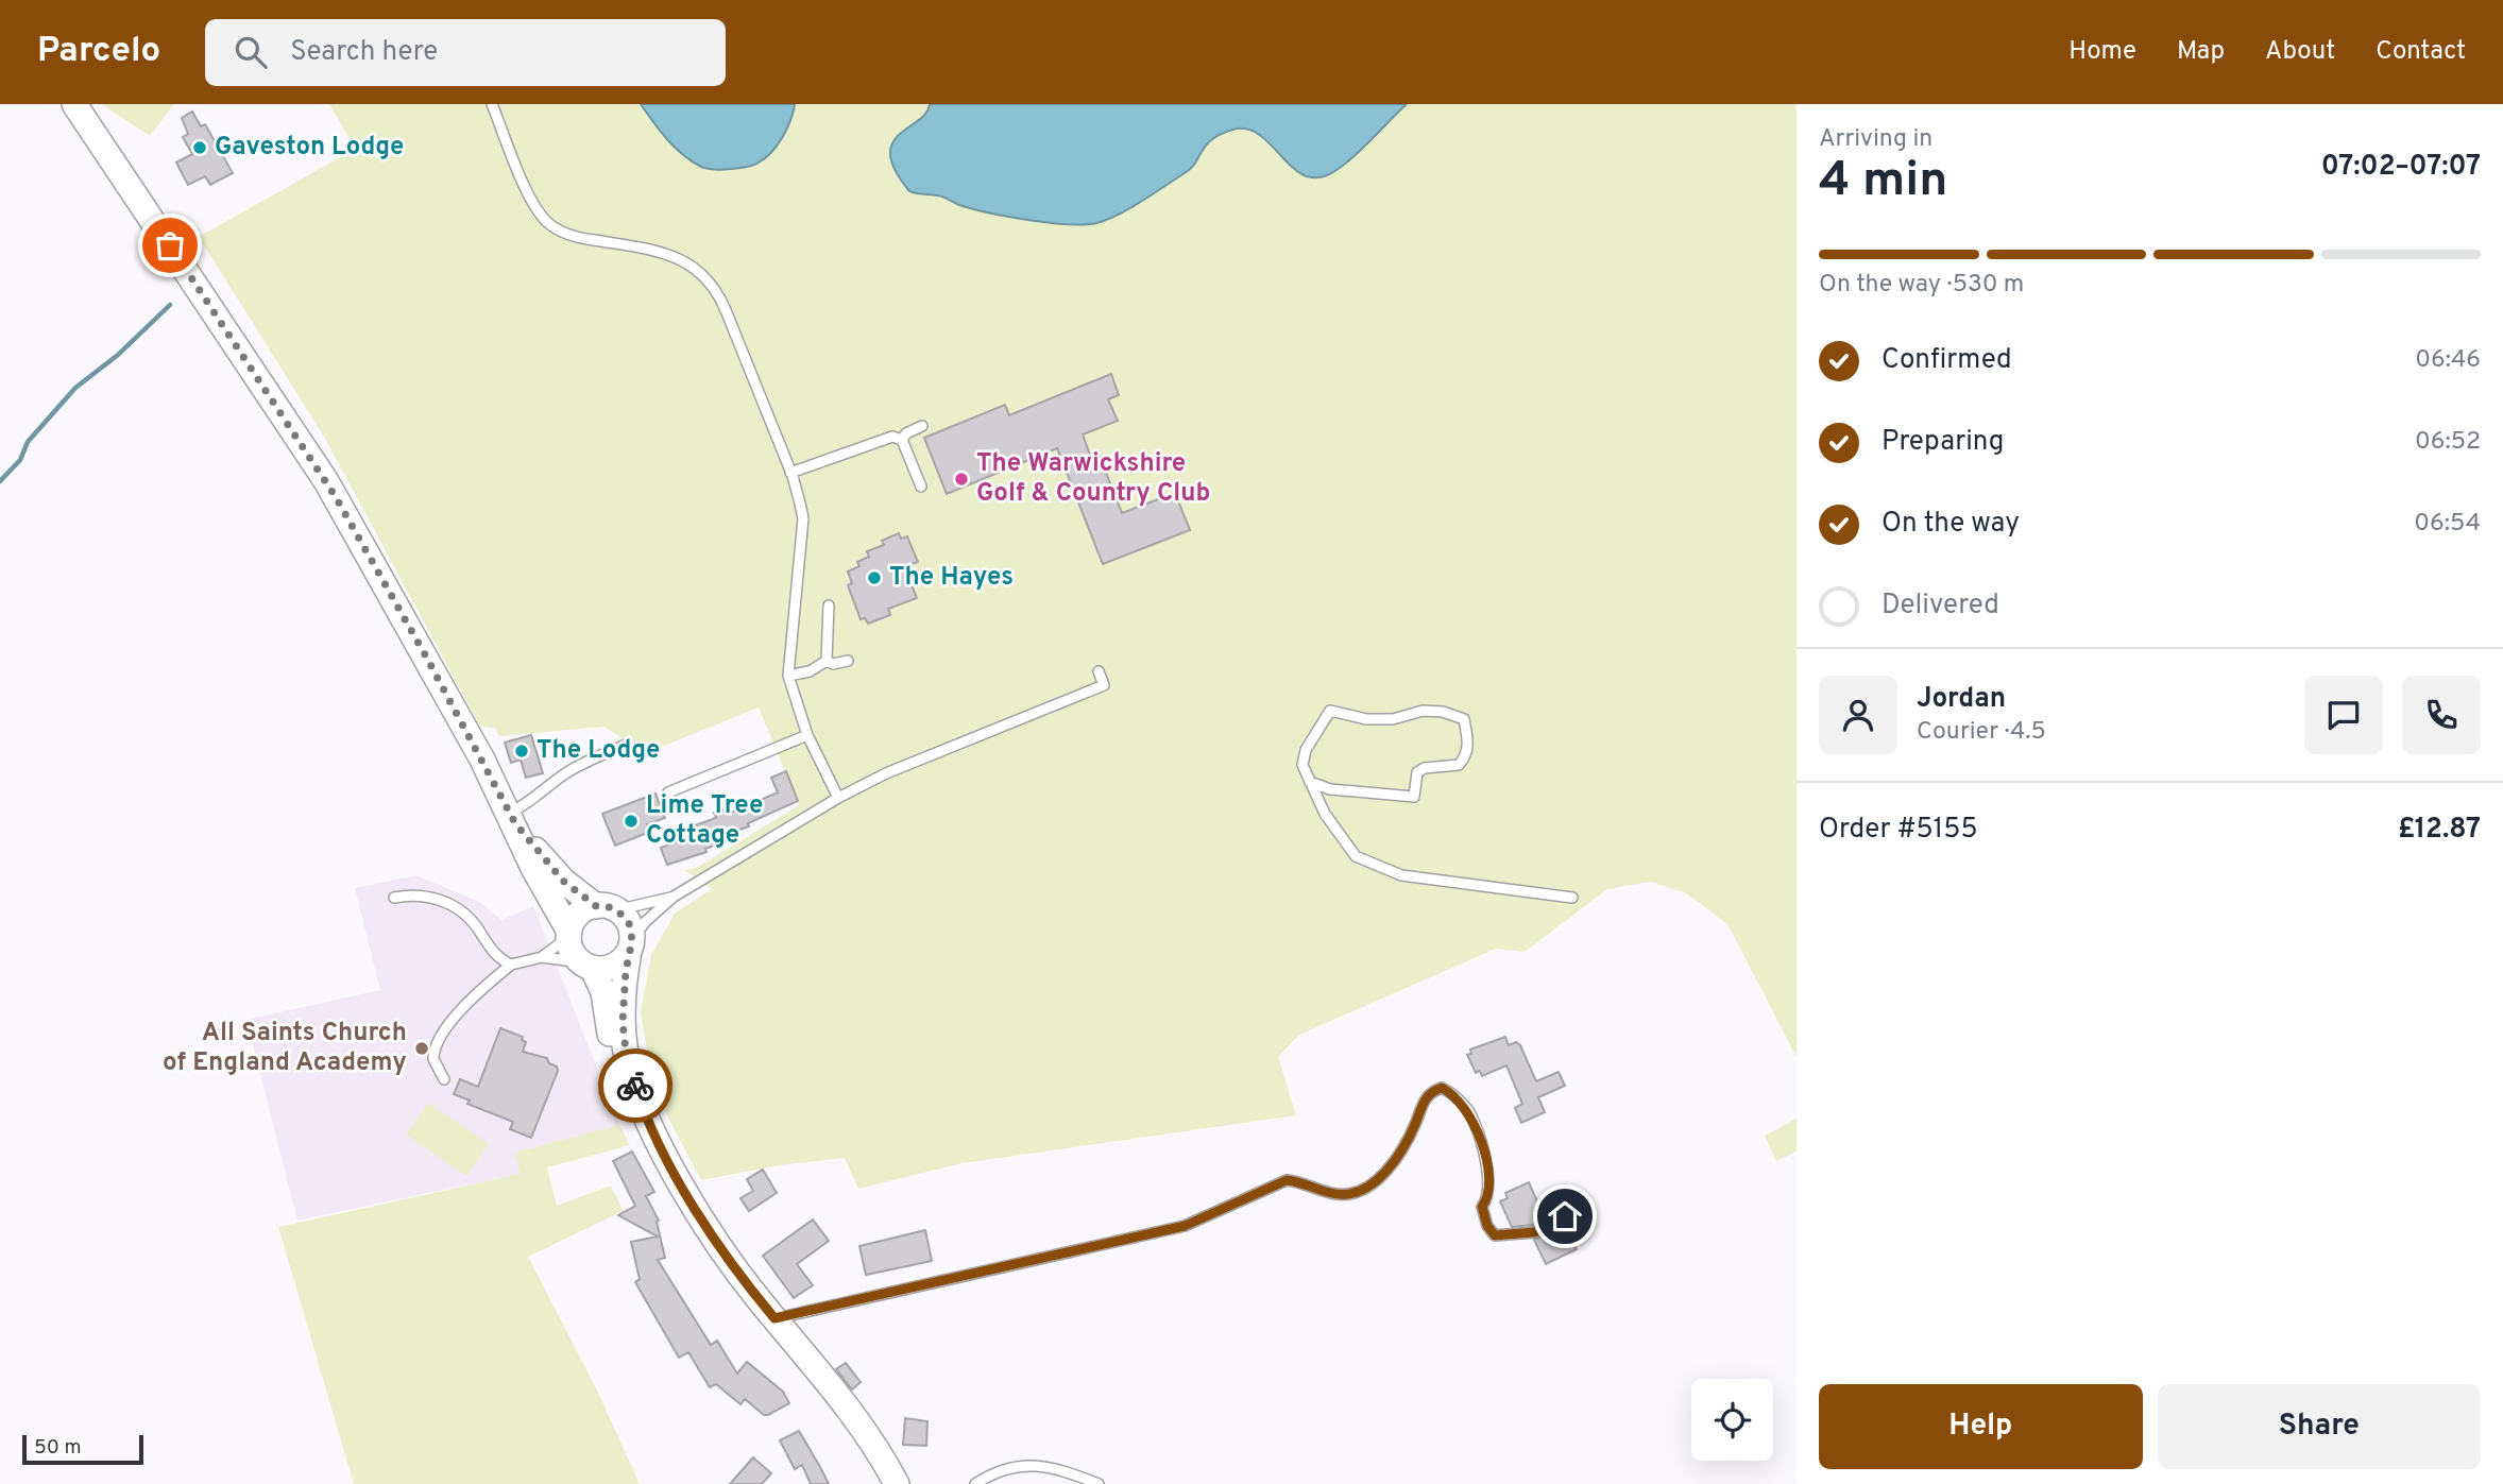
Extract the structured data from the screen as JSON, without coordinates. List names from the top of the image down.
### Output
{
  "places": [
    "Gaveston Lodge",
    "The Warwickshire Golf & Country Club",
    "The Hayes",
    "The Lodge",
    "Lime Tree Cottage",
    "All Saints Church of England Academy"
  ],
  "scale_bar": "50 m",
  "page": {
    "header": "Parcelo",
    "search": "Search here",
    "nav": [
      "Home",
      "Map",
      "About",
      "Contact"
    ],
    "heading": ["4 min", "Arriving in", "07:02–07:07"],
    "panel": [
      "Jordan",
      "Courier · 4.5",
      "Order #5155",
      "£12.87"
    ],
    "bar": "On the way · 530 m",
    "list": [
      ["Confirmed", "06:46"],
      ["Preparing", "06:52"],
      ["On the way", "06:54"],
      "Delivered"
    ],
    "buttons": ["Help", "Share"],
    "scale": "50 m"
  }
}
